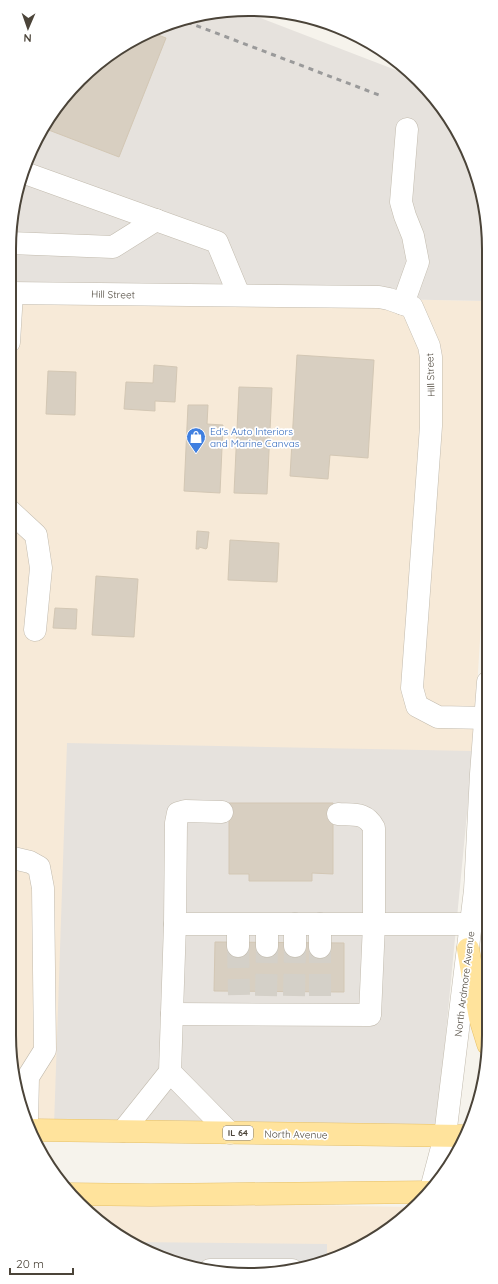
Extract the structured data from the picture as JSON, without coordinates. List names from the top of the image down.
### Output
{
  "streets": {
    "main road": ["IL 64", "North Avenue"],
    "street": ["Hill Street", "North Ardmore Avenue"]
  },
  "crossings": [
    ["North Ardmore Avenue", "North Avenue"]
  ],
  "places": {
    "shop": ["Ed's Auto Interiors and Marine Canvas"]
  },
  "scale_bar": "20 m",
  "north": "bottom"
}
